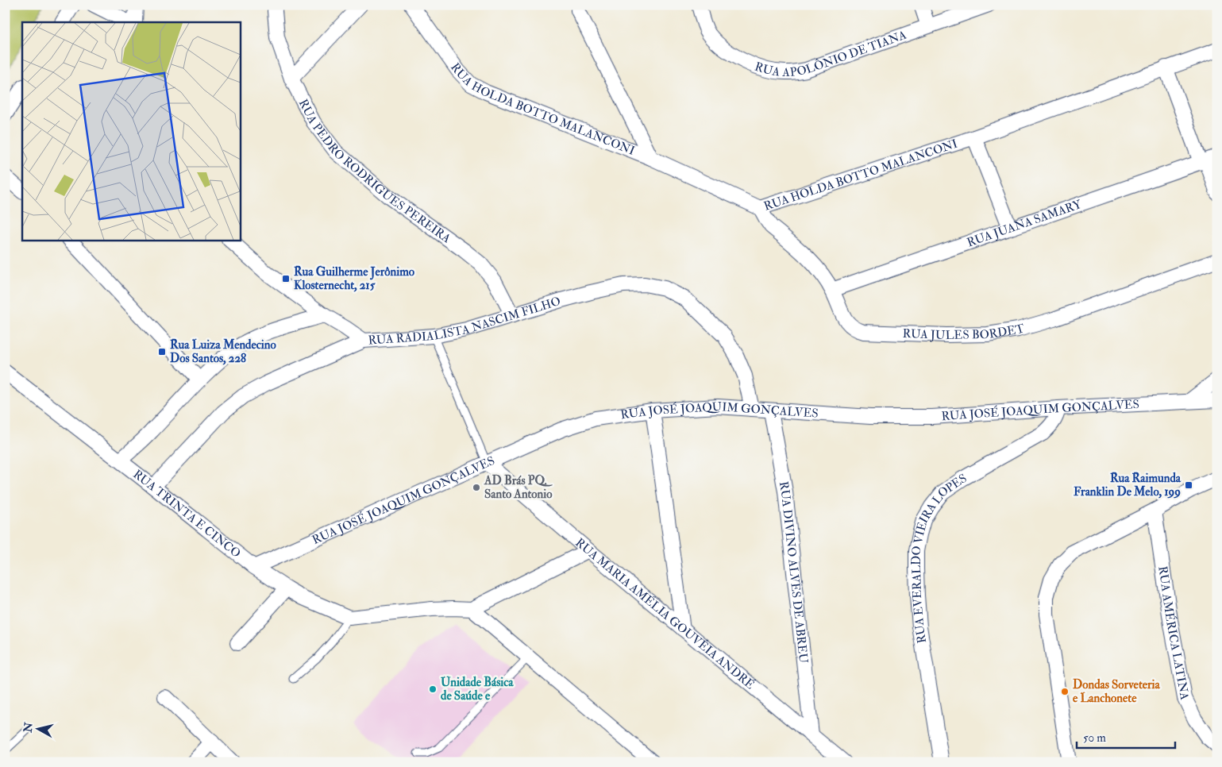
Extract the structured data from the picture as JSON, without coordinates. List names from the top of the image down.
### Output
{
  "streets": {
    "street": [
      "RUA APOLÔNIO DE TIANA",
      "RUA HOLDA BOTTO MALANCONI",
      "RUA PEDRO RODRIGUES PEREIRA",
      "RUA JUANA SAMARY",
      "RUA RADIALISTA NASCIM FILHO",
      "RUA JULES BORDET",
      "RUA JOSÉ JOAQUIM GONÇALVES",
      "RUA TRINTA E CINCO",
      "RUA EVERALDO VIEIRA LOPES",
      "RUA DIVINO ALVES DE ABREU",
      "RUA MARIA AMÉLIA GOUVÊIA ANDRÉ",
      "RUA AMÉRICA LATINA"
    ]
  },
  "crossings": [
    ["RUA HOLDA BOTTO MALANCONI", "RUA JULES BORDET"],
    ["RUA PEDRO RODRIGUES PEREIRA", "RUA RADIALISTA NASCIM FILHO"],
    ["RUA JUANA SAMARY", "RUA JULES BORDET"],
    ["RUA RADIALISTA NASCIM FILHO", "RUA JOSÉ JOAQUIM GONÇALVES"],
    ["RUA RADIALISTA NASCIM FILHO", "RUA TRINTA E CINCO"],
    ["RUA JOSÉ JOAQUIM GONÇALVES", "RUA TRINTA E CINCO"],
    ["RUA JOSÉ JOAQUIM GONÇALVES", "RUA EVERALDO VIEIRA LOPES"],
    ["RUA JOSÉ JOAQUIM GONÇALVES", "RUA DIVINO ALVES DE ABREU"],
    ["RUA JOSÉ JOAQUIM GONÇALVES", "RUA MARIA AMÉLIA GOUVÊIA ANDRÉ"],
    ["RUA DIVINO ALVES DE ABREU", "RUA MARIA AMÉLIA GOUVÊIA ANDRÉ"]
  ],
  "places": {
    "transit": ["Rua Guilherme Jerônimo Klosternecht, 215", "Rua Luiza Mendecino Dos Santos, 228", "Rua Raimunda Franklin De Melo, 199"],
    "other": ["AD Brás PQ. Santo Antonio", "Unidade Básica de Saúde e", "Dondas Sorveteria e Lanchonete"]
  },
  "scale_bar": "50 m",
  "north": "left"
}
